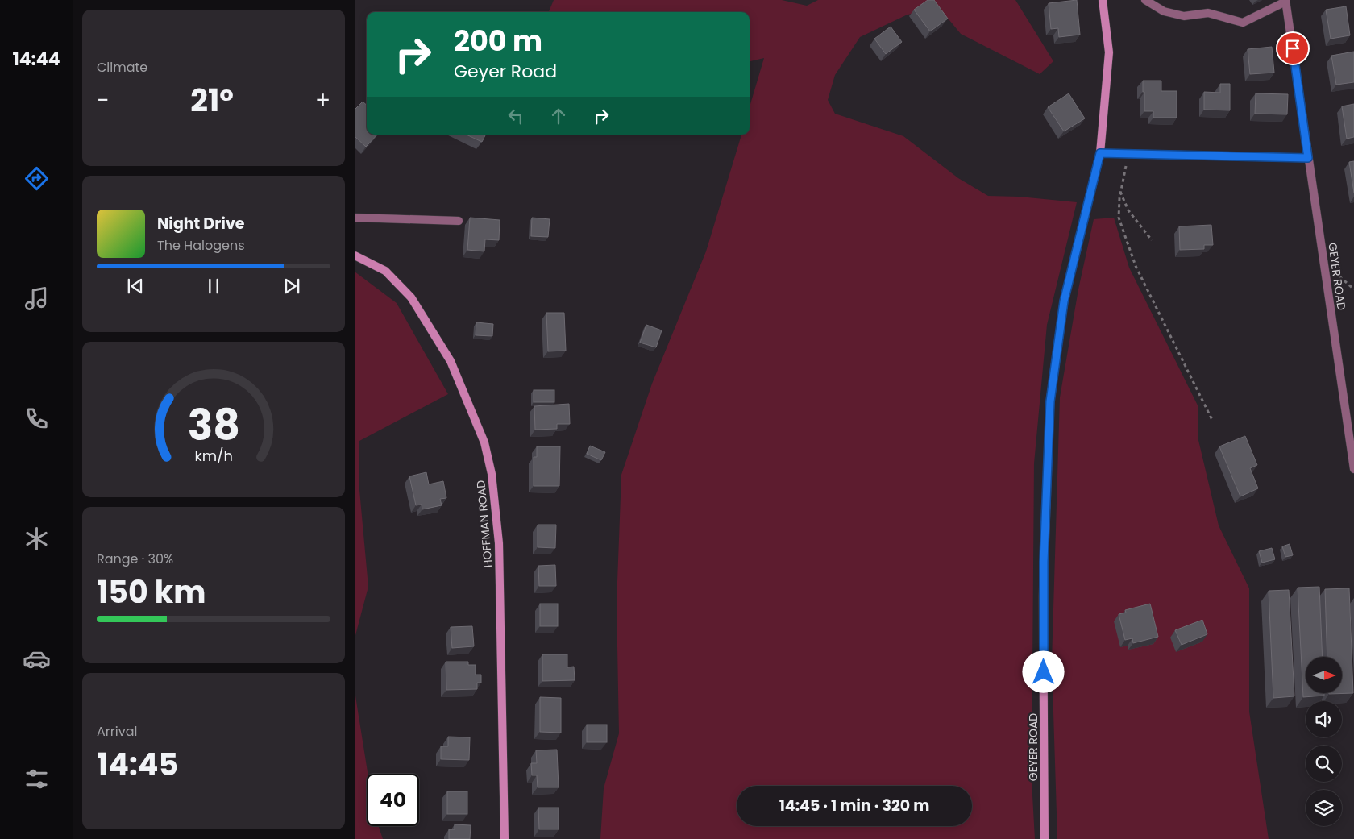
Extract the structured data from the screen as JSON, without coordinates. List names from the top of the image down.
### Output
{
  "streets": {
    "street": ["GEYER ROAD", "HOFFMAN ROAD"]
  },
  "north": "right",
  "page": {
    "tabs": "14:44",
    "tile": [
      "Climate",
      ["Range · 30%", "150 km"],
      ["Arrival", "14:45"]
    ],
    "turn": ["200 m", "Geyer Road"],
    "heat": ["−", "21°", "+"],
    "song": ["Night Drive", "The Halogens"],
    "limit": "40",
    "trip": "14:45 · 1 min · 320 m",
    "gauge": ["38", "km/h"]
  }
}
